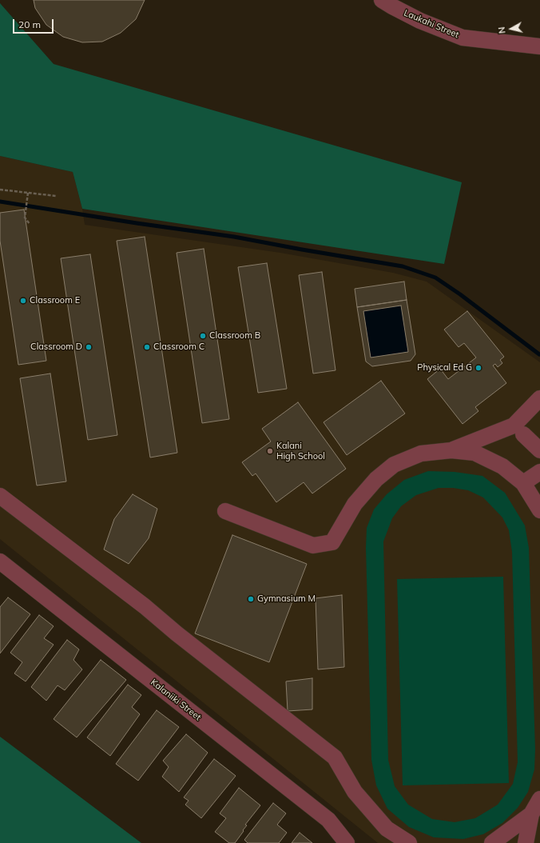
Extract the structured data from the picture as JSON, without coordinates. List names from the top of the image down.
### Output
{
  "streets": {
    "street": ["Laukahi Street", "Kalaniiki Street"]
  },
  "places": [
    "Classroom E",
    "Classroom B",
    "Classroom D",
    "Classroom C",
    "Physical Ed G",
    "Kalani High School",
    "Gymnasium M"
  ],
  "scale_bar": "20 m",
  "north": "left"
}
